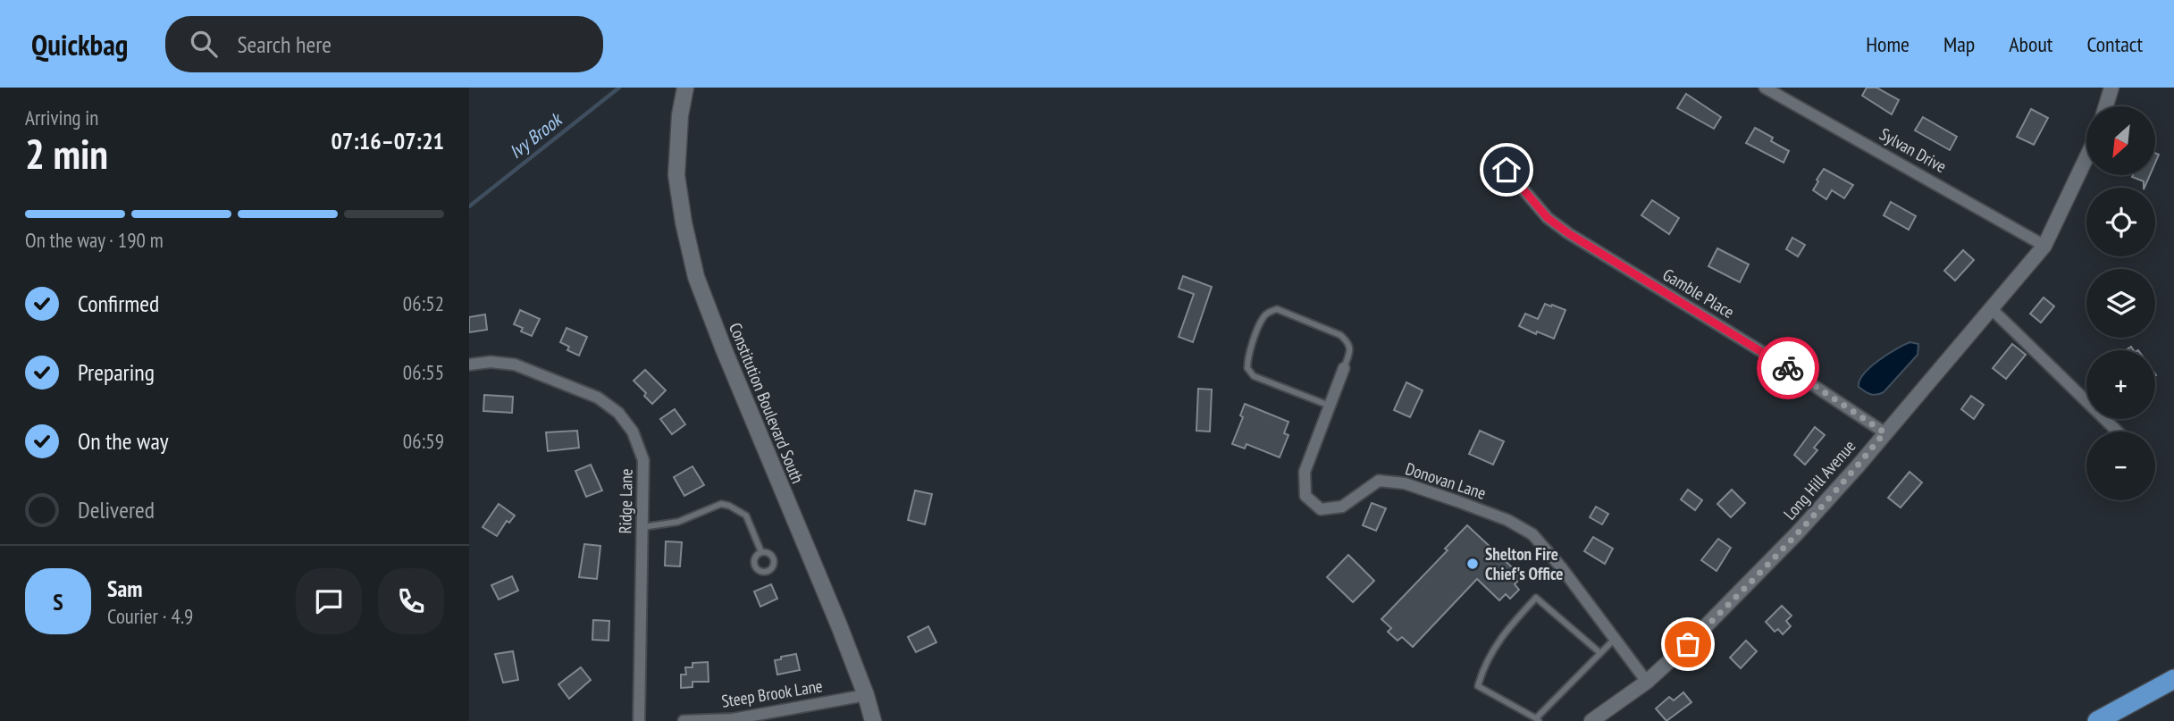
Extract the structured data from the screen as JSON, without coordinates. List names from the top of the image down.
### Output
{
  "streets": {
    "main road": ["Constitution Boulevard South"],
    "street": [
      "Sylvan Drive",
      "Gamble Place",
      "Long Hill Avenue",
      "Donovan Lane",
      "Ridge Lane",
      "Steep Brook Lane"
    ]
  },
  "crossings": [
    ["Sylvan Drive", "Long Hill Avenue"],
    ["Gamble Place", "Long Hill Avenue"],
    ["Constitution Boulevard South", "Steep Brook Lane"],
    ["Long Hill Avenue", "Donovan Lane"]
  ],
  "water": ["Ivy Brook"],
  "places": ["Shelton Fire Chief's Office"],
  "north": "bottom left",
  "page": {
    "header": "Quickbag",
    "search": "Search here",
    "nav": [
      "Home",
      "Map",
      "About",
      "Contact"
    ],
    "heading": ["2 min", "Arriving in", "07:16–07:21"],
    "panel": ["Sam", "Courier · 4.9"],
    "map_buttons": ["+", "−"],
    "bar": "On the way · 190 m",
    "list": [
      ["Confirmed", "06:52"],
      ["Preparing", "06:55"],
      ["On the way", "06:59"],
      "Delivered"
    ],
    "round": "S"
  }
}
